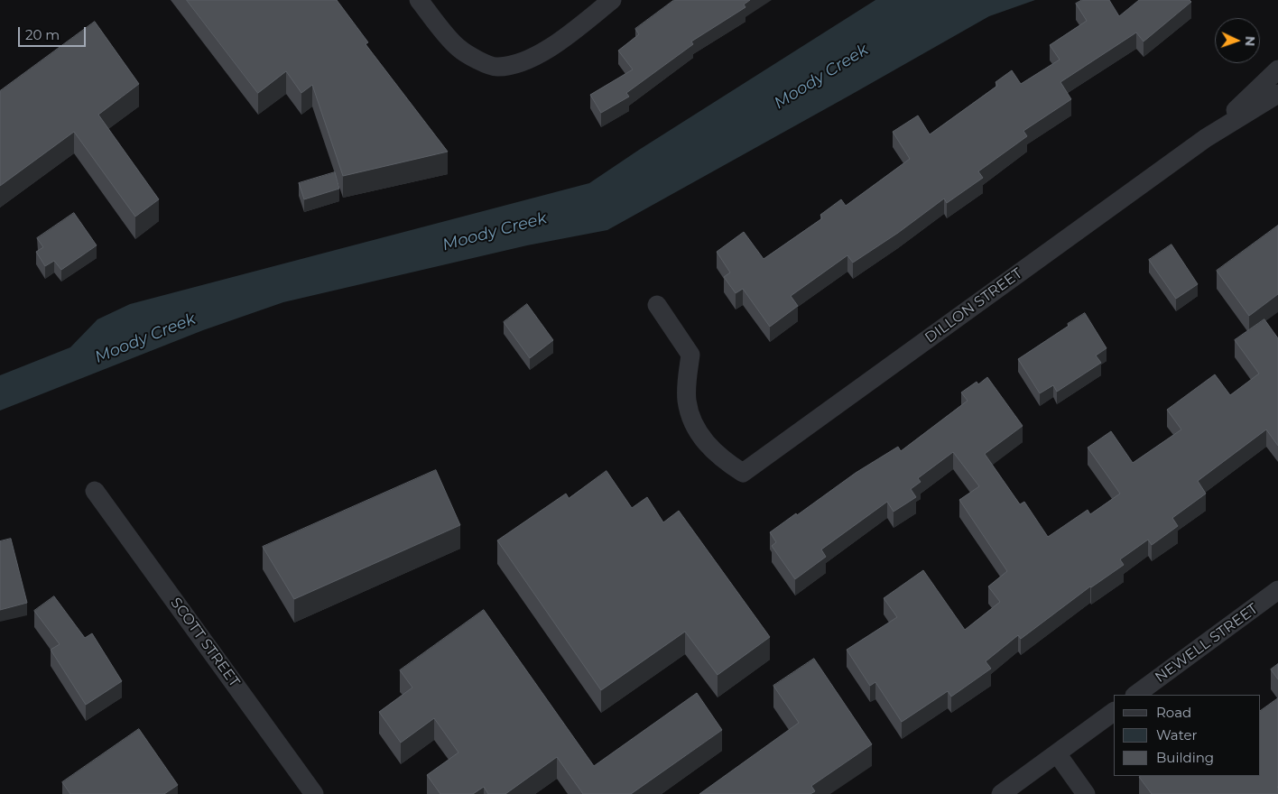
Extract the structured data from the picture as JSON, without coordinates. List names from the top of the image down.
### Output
{
  "streets": {
    "street": ["DILLON STREET", "SCOTT STREET", "NEWELL STREET"]
  },
  "water": ["Moody Creek"],
  "legend": ["Road", "Water", "Building"],
  "scale_bar": "20 m",
  "north": "right"
}
